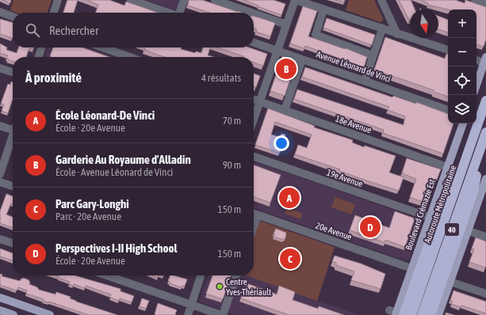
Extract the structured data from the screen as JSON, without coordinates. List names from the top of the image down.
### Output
{
  "streets": {
    "highway": ["Autoroute Métropolitaine", "40"],
    "main road": ["Boulevard Crémazie Est"],
    "street": [
      "Avenue Léonard de Vinci",
      "18e Avenue",
      "19e Avenue",
      "20e Avenue"
    ]
  },
  "crossings": [
    ["18e Avenue", "Boulevard Crémazie Est"],
    ["19e Avenue", "Boulevard Crémazie Est"],
    ["Boulevard Crémazie Est", "20e Avenue"]
  ],
  "places": ["Centre Yves-Thériault"],
  "north": "bottom",
  "page": {
    "map_buttons": ["+", "−"],
    "search": "Rechercher",
    "pins": [
      "B",
      "A",
      "D",
      "C"
    ],
    "heading": ["À proximité", "4 résultats"],
    "list": [
      {
        "mark": "A",
        "name": "École Léonard-De Vinci",
        "note": "École · 20e Avenue",
        "value": "70 m"
      },
      {
        "mark": "B",
        "name": "Garderie Au Royaume d'Alladin",
        "note": "École · Avenue Léonard de Vinci",
        "value": "90 m"
      },
      {
        "mark": "C",
        "name": "Parc Gary-Longhi",
        "note": "Parc · 20e Avenue",
        "value": "150 m"
      },
      {
        "mark": "D",
        "name": "Perspectives I-II High School",
        "note": "École · 20e Avenue",
        "value": "150 m"
      }
    ]
  }
}
